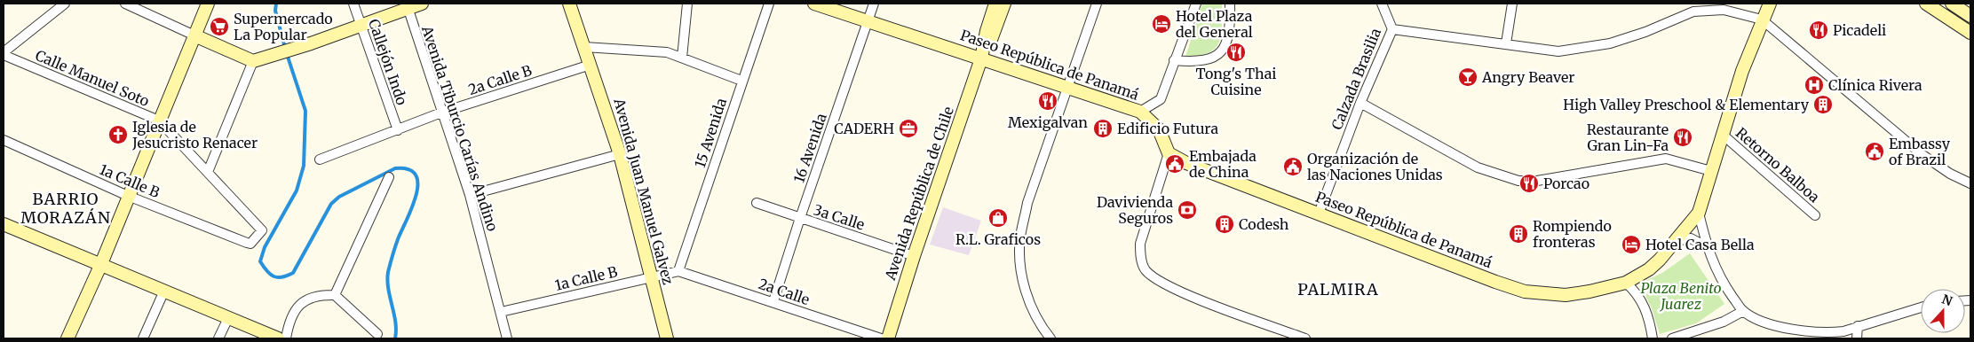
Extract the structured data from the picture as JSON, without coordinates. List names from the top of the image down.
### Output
{
  "streets": {
    "street": [
      "Callejón Indo",
      "Paseo República de Panamá",
      "Calle Manuel Soto",
      "Calzada Brasilia",
      "2a Calle B",
      "Avenida Tiburcio Carías Andino",
      "15 Avenida",
      "16 Avenida",
      "Retorno Balboa",
      "1a Calle B",
      "Avenida Juan Manuel Galvez",
      "Avenida República de Chile",
      "3a Calle",
      "2a Calle"
    ]
  },
  "crossings": [
    ["Callejón Indo", "2a Calle B"],
    ["Paseo República de Panamá", "Calzada Brasilia"],
    ["Paseo República de Panamá", "16 Avenida"],
    ["Paseo República de Panamá", "Retorno Balboa"],
    ["Paseo República de Panamá", "Avenida República de Chile"],
    ["Calle Manuel Soto", "1a Calle B"],
    ["2a Calle B", "Avenida Tiburcio Carías Andino"],
    ["2a Calle B", "Avenida Juan Manuel Galvez"],
    ["Avenida Tiburcio Carías Andino", "1a Calle B"],
    ["15 Avenida", "1a Calle B"],
    ["15 Avenida", "2a Calle"],
    ["16 Avenida", "3a Calle"],
    ["16 Avenida", "2a Calle"],
    ["1a Calle B", "Avenida Juan Manuel Galvez"],
    ["1a Calle B", "2a Calle"],
    ["Avenida República de Chile", "3a Calle"]
  ],
  "districts": ["BARRIO MORAZÁN", "PALMIRA"],
  "parks": ["Plaza Benito Juarez"],
  "places": {
    "hotel": ["Hotel Plaza del General", "Hotel Casa Bella"],
    "supermarket": ["Supermercado La Popular"],
    "restaurant": [
      "Picadeli",
      "Tong's Thai Cuisine",
      "Mexigalvan",
      "Restaurante Gran Lin-Fa",
      "Porcao"
    ],
    "bar": ["Angry Beaver"],
    "hospital": ["Clínica Rivera"],
    "building": [
      "High Valley Preschool & Elementary",
      "Edificio Futura",
      "Codesh",
      "Rompiendo fronteras"
    ],
    "office": ["CADERH"],
    "church": ["Iglesia de Jesucristo Renacer"],
    "public building": ["Embassy of Brazil", "Embajada de China", "Organización de las Naciones Unidas"],
    "bank": ["Davivienda Seguros"],
    "shop": ["R.L. Graficos"]
  },
  "north": "top"
}
